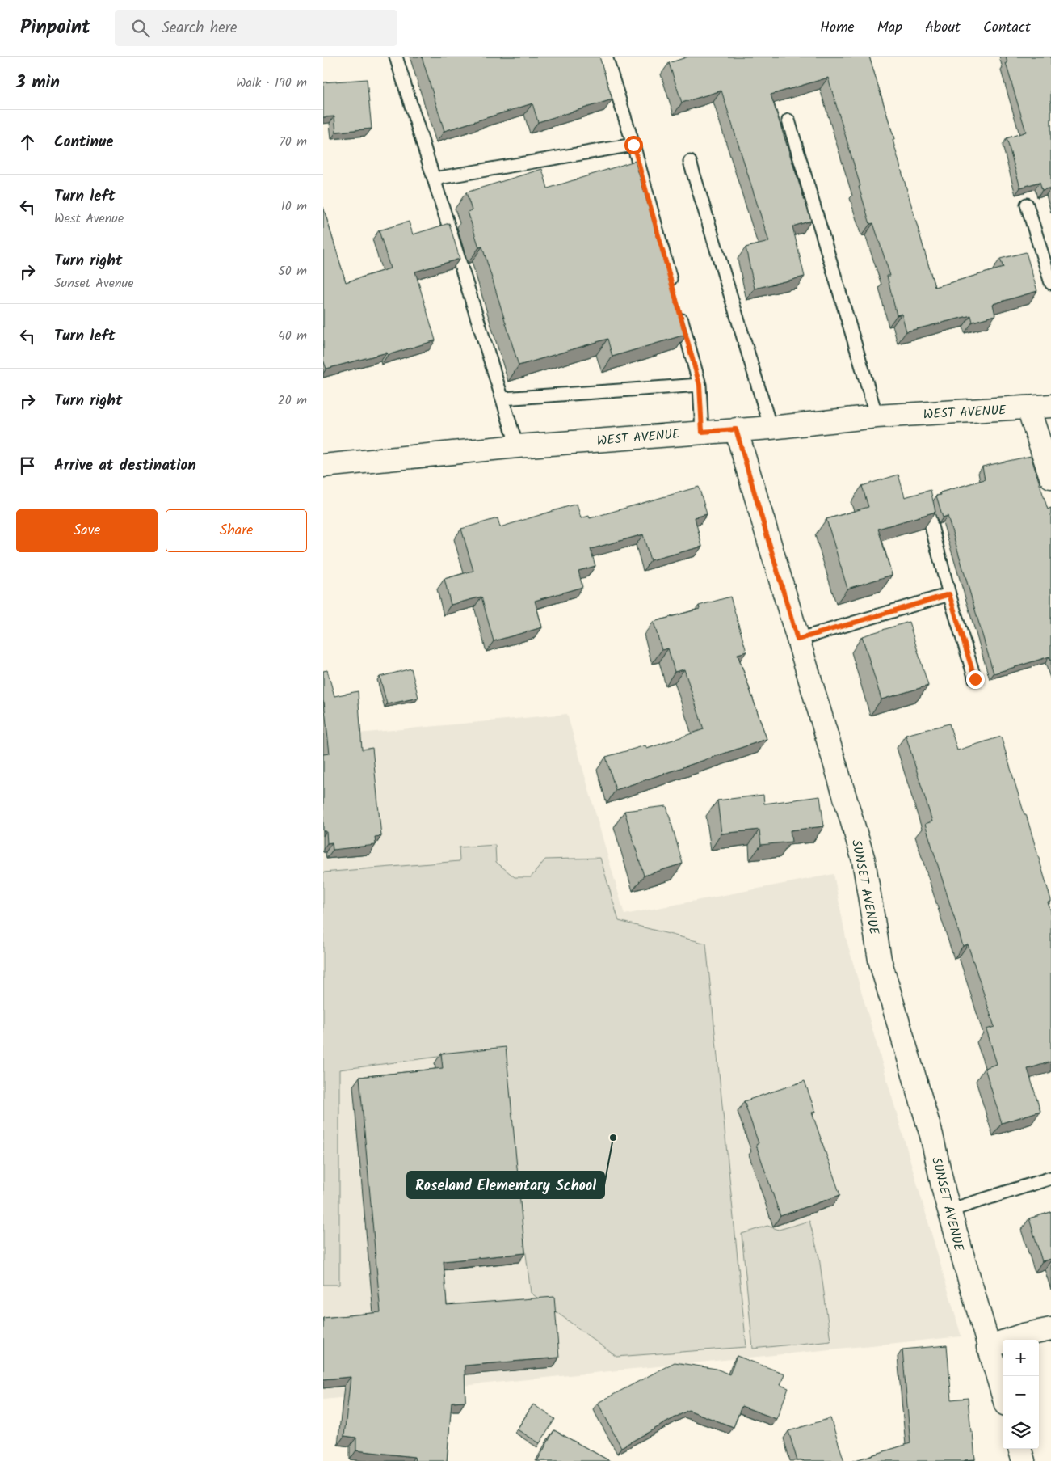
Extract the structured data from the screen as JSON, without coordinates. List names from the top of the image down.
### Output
{
  "streets": {
    "street": ["WEST AVENUE", "SUNSET AVENUE"]
  },
  "crossings": [
    ["WEST AVENUE", "SUNSET AVENUE"]
  ],
  "places": ["Roseland Elementary School"],
  "page": {
    "header": "Pinpoint",
    "search": "Search here",
    "nav": [
      "Home",
      "Map",
      "About",
      "Contact"
    ],
    "heading": ["3 min", "Walk · 190 m"],
    "list": [
      ["Continue", "70 m"],
      ["Turn left", "West Avenue", "10 m"],
      ["Turn right", "Sunset Avenue", "50 m"],
      ["Turn left", "40 m"],
      ["Turn right", "20 m"],
      "Arrive at destination"
    ],
    "buttons": ["Save", "Share"],
    "map_buttons": ["+", "−"]
  }
}
